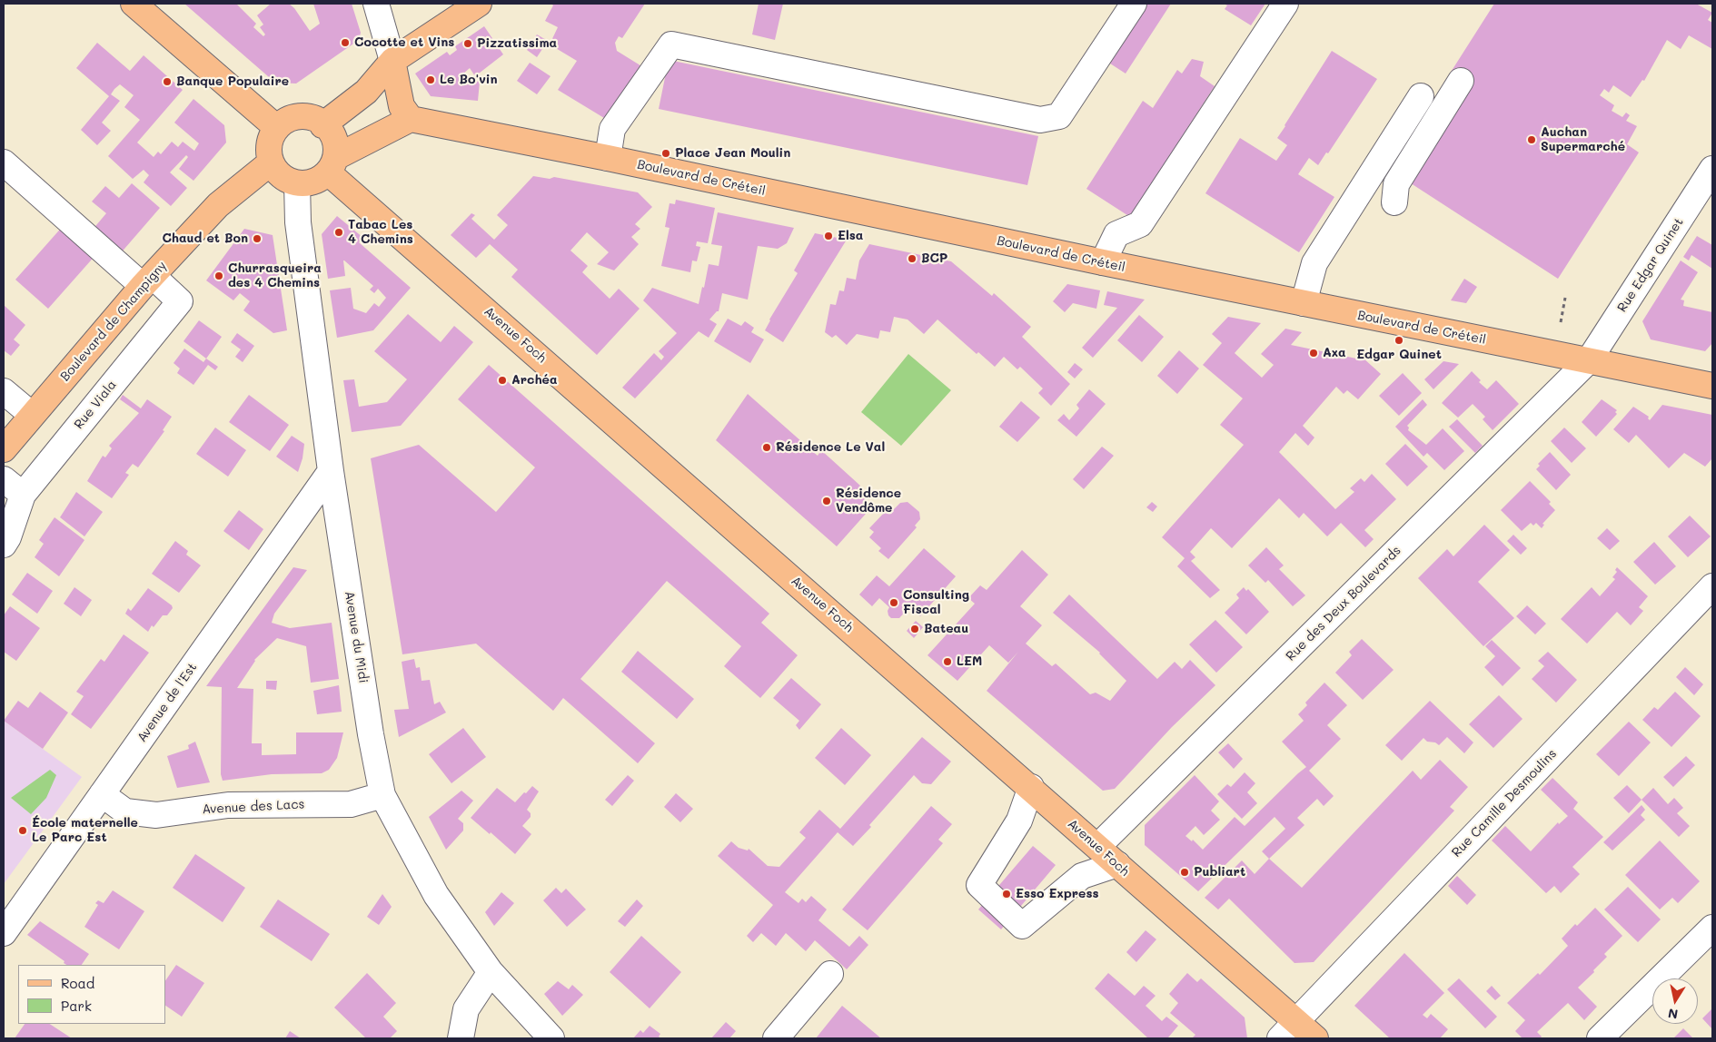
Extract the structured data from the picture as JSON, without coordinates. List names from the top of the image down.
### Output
{
  "streets": {
    "main road": ["Boulevard de Créteil", "Boulevard de Champigny", "Avenue Foch"],
    "street": [
      "Rue Edgar Quinet",
      "Rue Viala",
      "Rue des Deux Boulevards",
      "Avenue du Midi",
      "Avenue de l'Est",
      "Rue Camille Desmoulins",
      "Avenue des Lacs"
    ]
  },
  "crossings": [
    ["Boulevard de Créteil", "Rue Edgar Quinet"],
    ["Boulevard de Créteil", "Rue des Deux Boulevards"],
    ["Rue Edgar Quinet", "Rue des Deux Boulevards"],
    ["Boulevard de Champigny", "Avenue Foch"],
    ["Boulevard de Champigny", "Rue Viala"],
    ["Boulevard de Champigny", "Avenue du Midi"],
    ["Avenue Foch", "Rue des Deux Boulevards"],
    ["Avenue Foch", "Avenue du Midi"],
    ["Avenue Foch", "Rue Camille Desmoulins"],
    ["Avenue du Midi", "Avenue de l'Est"],
    ["Avenue du Midi", "Avenue des Lacs"],
    ["Avenue de l'Est", "Avenue des Lacs"]
  ],
  "places": [
    "Cocotte et Vins",
    "Pizzatissima",
    "Le Bo'vin",
    "Banque Populaire",
    "Auchan Supermarché",
    "Place Jean Moulin",
    "Tabac Les 4 Chemins",
    "Elsa",
    "Chaud et Bon",
    "BCP",
    "Churrasqueira des 4 Chemins",
    "Edgar Quinet",
    "Axa",
    "Archéa",
    "Résidence Le Val",
    "Résidence Vendôme",
    "Consulting Fiscal",
    "Bateau",
    "LEM",
    "École maternelle Le Parc Est",
    "Publiart",
    "Esso Express"
  ],
  "legend": ["Road", "Park"],
  "north": "bottom"
}
